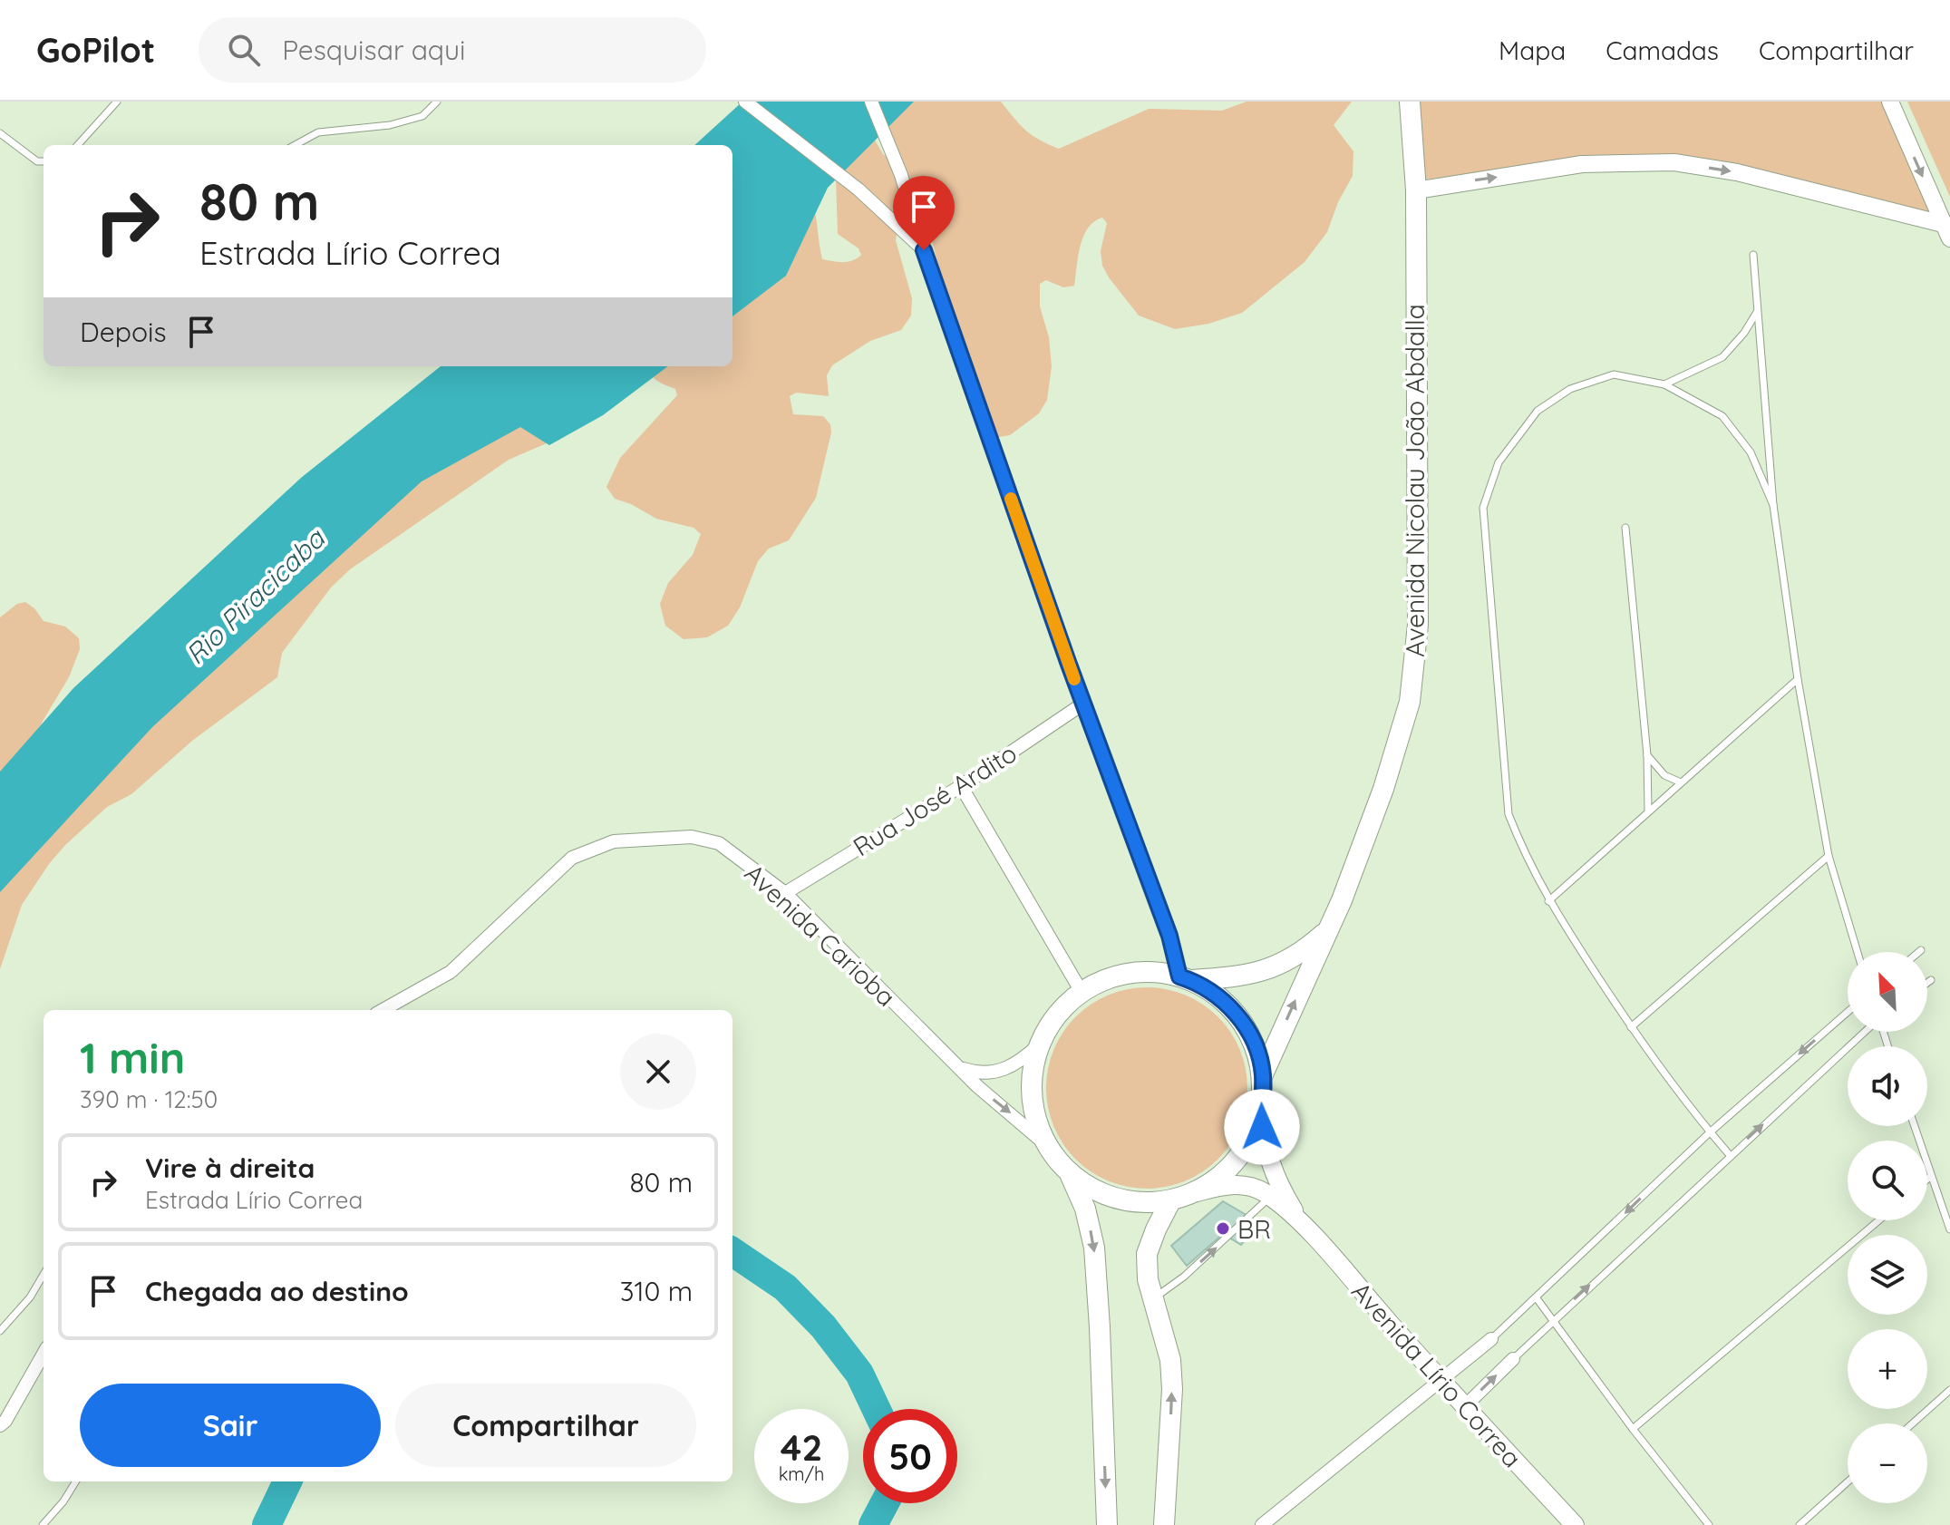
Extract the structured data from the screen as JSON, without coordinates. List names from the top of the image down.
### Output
{
  "streets": {
    "main road": ["Avenida Nicolau João Abdalla", "Avenida Lírio Correa"],
    "street": ["Rua José Ardito", "Avenida Carioba"]
  },
  "crossings": [
    ["Avenida Nicolau João Abdalla", "Avenida Carioba"],
    ["Avenida Nicolau João Abdalla", "Avenida Lírio Correa"],
    ["Rua José Ardito", "Avenida Carioba"],
    ["Avenida Carioba", "Avenida Lírio Correa"]
  ],
  "water": ["Rio Piracicaba"],
  "places": ["BR"],
  "north": "top left",
  "page": {
    "header": "GoPilot",
    "search": "Pesquisar aqui",
    "nav": ["Mapa", "Camadas", "Compartilhar"],
    "turn": ["80 m", "Estrada Lírio Correa"],
    "then": "Depois",
    "map_buttons": ["+", "−"],
    "heading": ["1 min", "390 m · 12:50"],
    "list": [
      {
        "name": "Vire à direita",
        "note": "Estrada Lírio Correa",
        "value": "80 m"
      },
      {
        "name": "Chegada ao destino",
        "value": "310 m"
      }
    ],
    "buttons": ["Sair", "Compartilhar"],
    "speed": "42 km/h",
    "limit": "50"
  }
}
